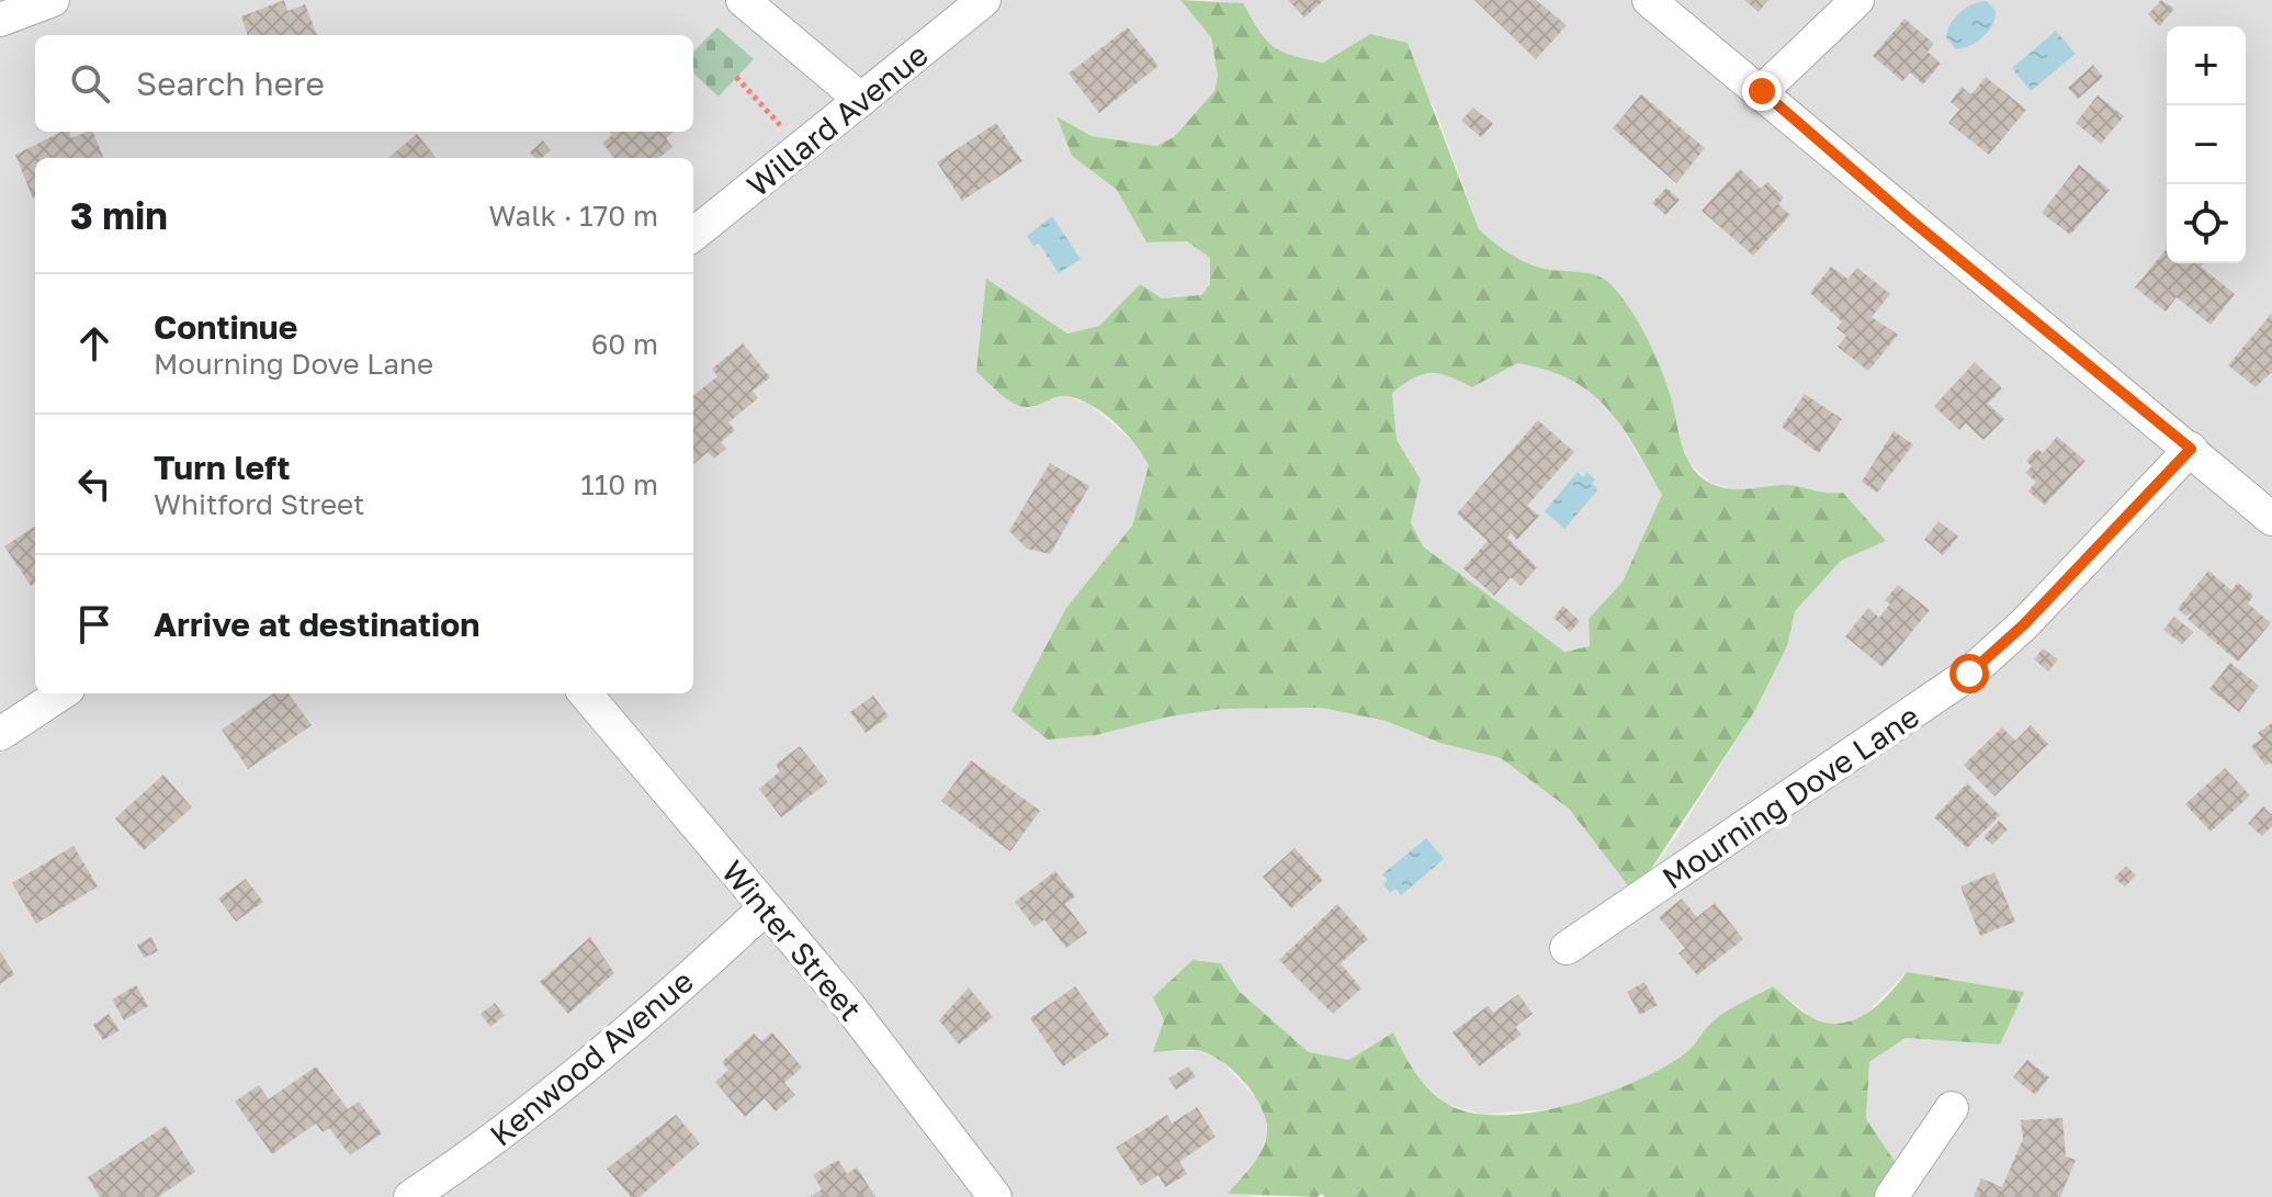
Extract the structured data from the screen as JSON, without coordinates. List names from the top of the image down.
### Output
{
  "streets": {
    "street": [
      "Willard Avenue",
      "Mourning Dove Lane",
      "Winter Street",
      "Kenwood Avenue"
    ]
  },
  "crossings": [
    ["Winter Street", "Kenwood Avenue"]
  ],
  "page": {
    "map_buttons": ["+", "−"],
    "search": "Search here",
    "heading": ["3 min", "Walk · 170 m"],
    "list": [
      ["Continue", "Mourning Dove Lane", "60 m"],
      ["Turn left", "Whitford Street", "110 m"],
      "Arrive at destination"
    ]
  }
}
